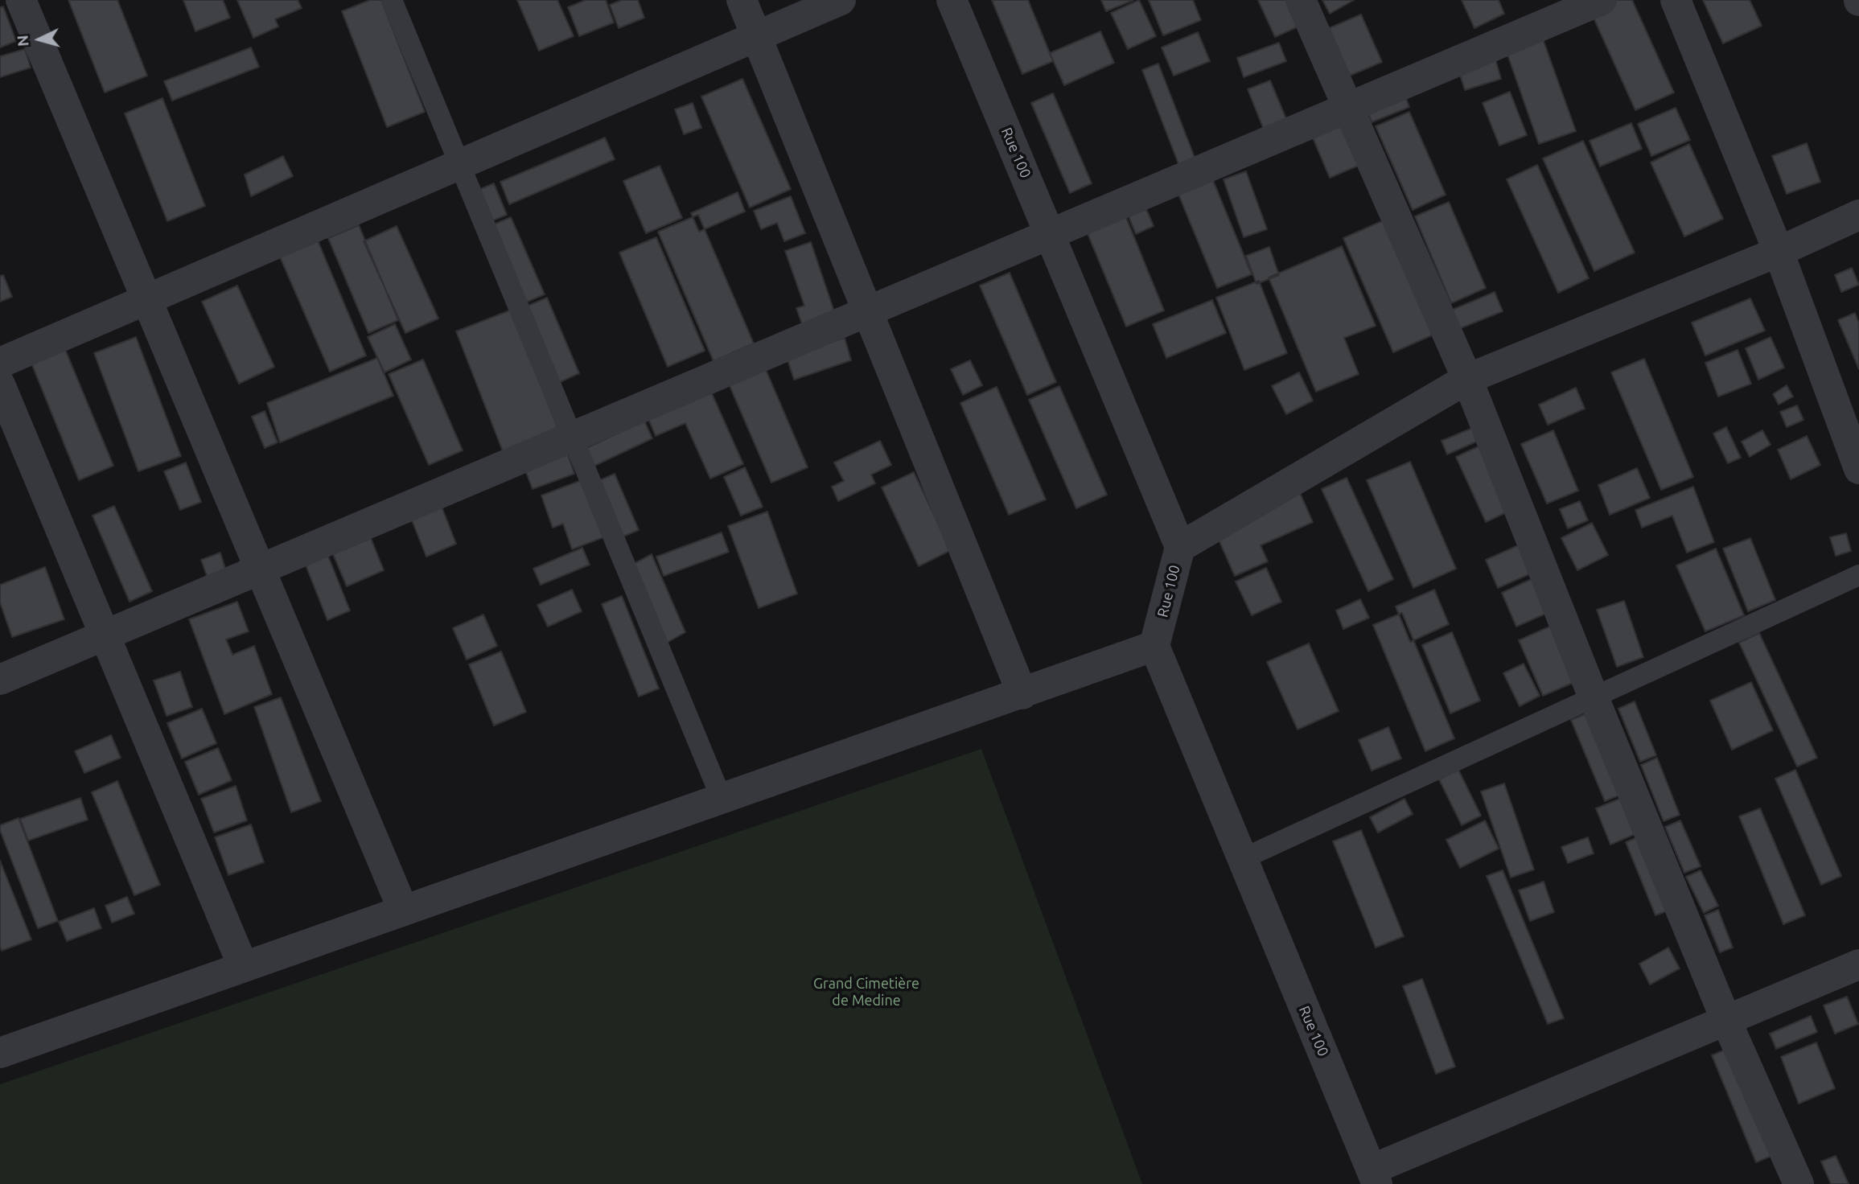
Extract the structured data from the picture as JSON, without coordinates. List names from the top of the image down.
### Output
{
  "streets": {
    "street": ["Rue 100"]
  },
  "parks": ["Grand Cimetière de Medine"],
  "north": "left"
}
